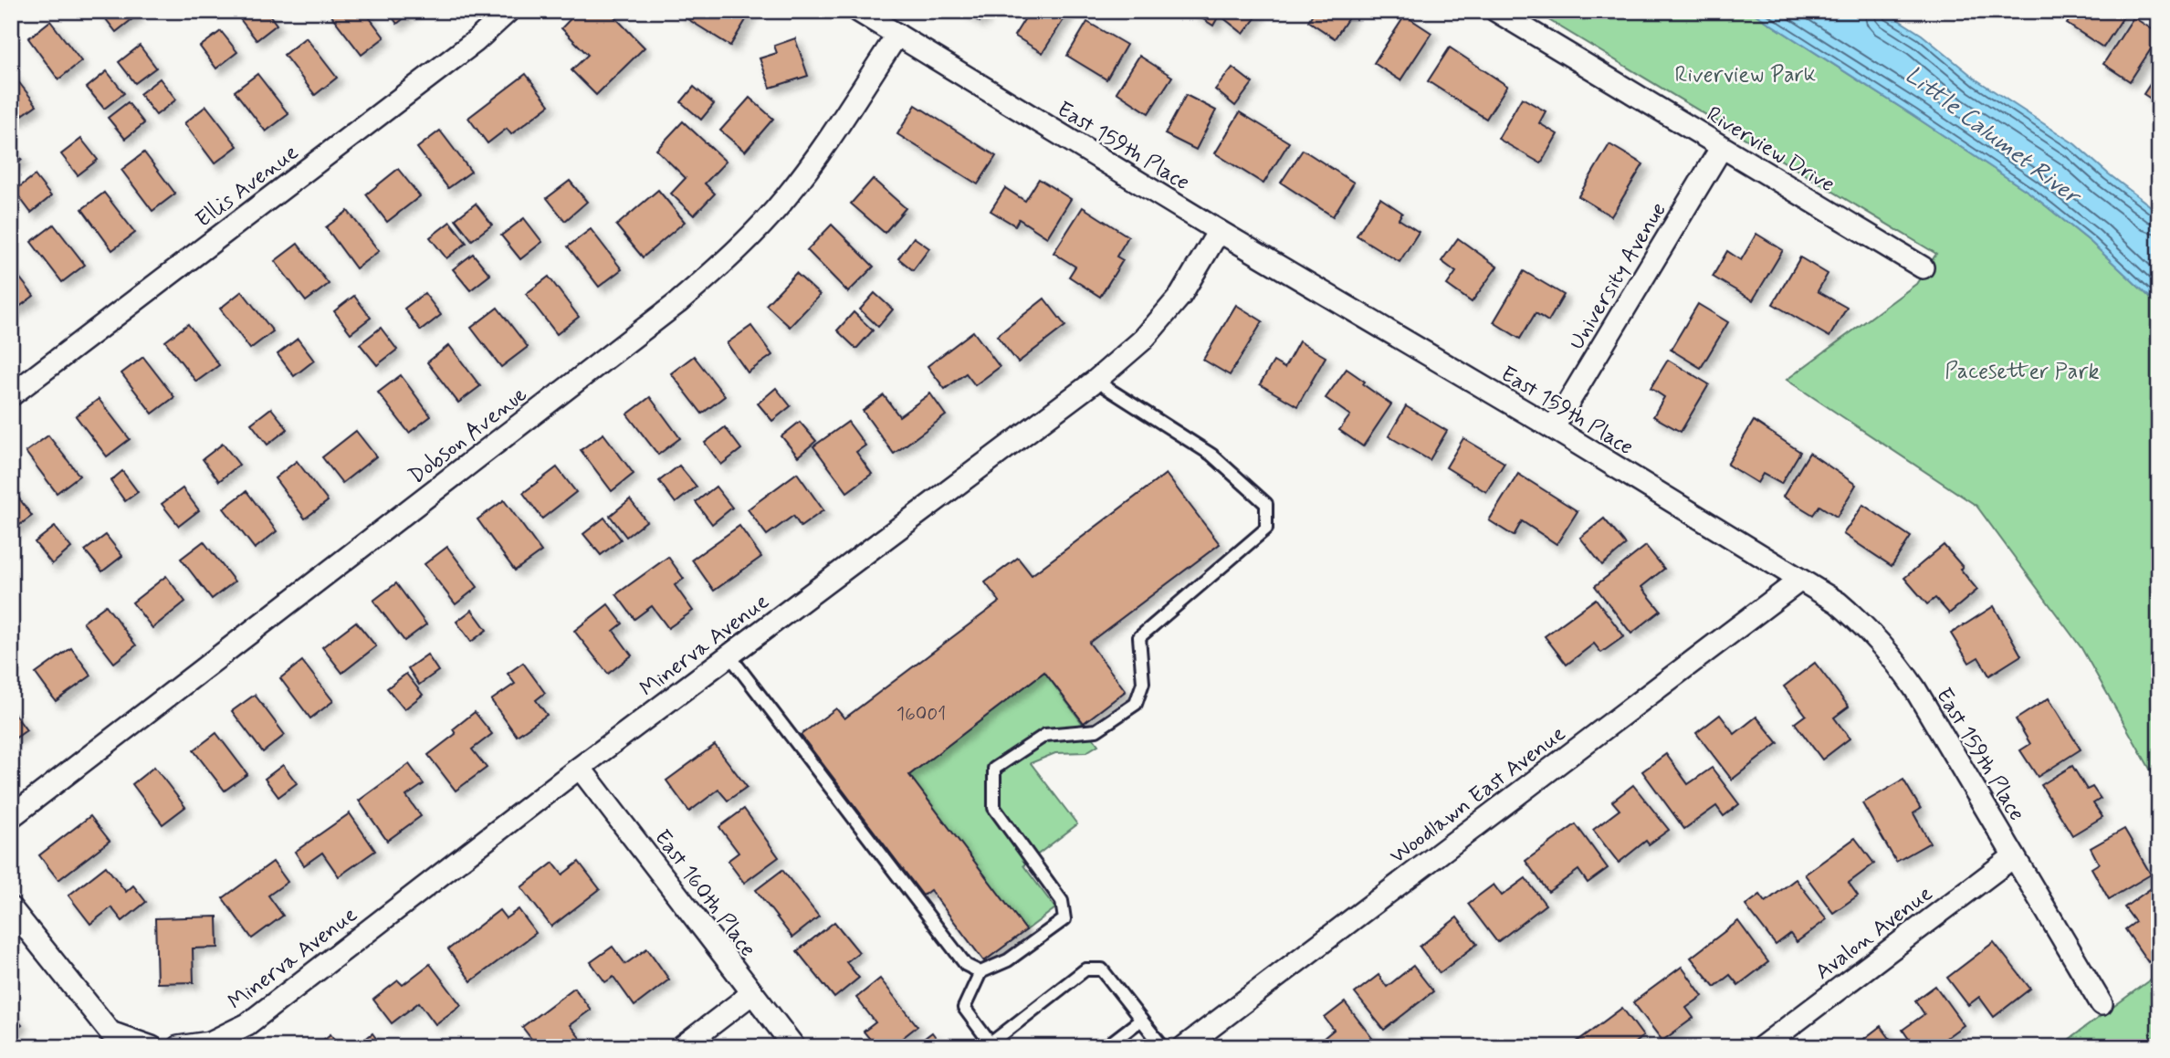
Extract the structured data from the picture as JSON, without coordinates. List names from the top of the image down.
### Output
{
  "streets": {
    "street": [
      "East 159th Place",
      "Riverview Drive",
      "Ellis Avenue",
      "University Avenue",
      "Dobson Avenue",
      "Minerva Avenue",
      "Woodlawn East Avenue",
      "East 160th Place",
      "Avalon Avenue"
    ]
  },
  "crossings": [
    ["East 159th Place", "University Avenue"],
    ["East 159th Place", "Dobson Avenue"],
    ["East 159th Place", "Minerva Avenue"],
    ["East 159th Place", "Woodlawn East Avenue"],
    ["East 159th Place", "Avalon Avenue"],
    ["Riverview Drive", "University Avenue"],
    ["Minerva Avenue", "East 160th Place"]
  ],
  "water": ["Little Calumet River"],
  "parks": ["Riverview Park", "Pacesetter Park"],
  "house_numbers": ["16001"]
}
